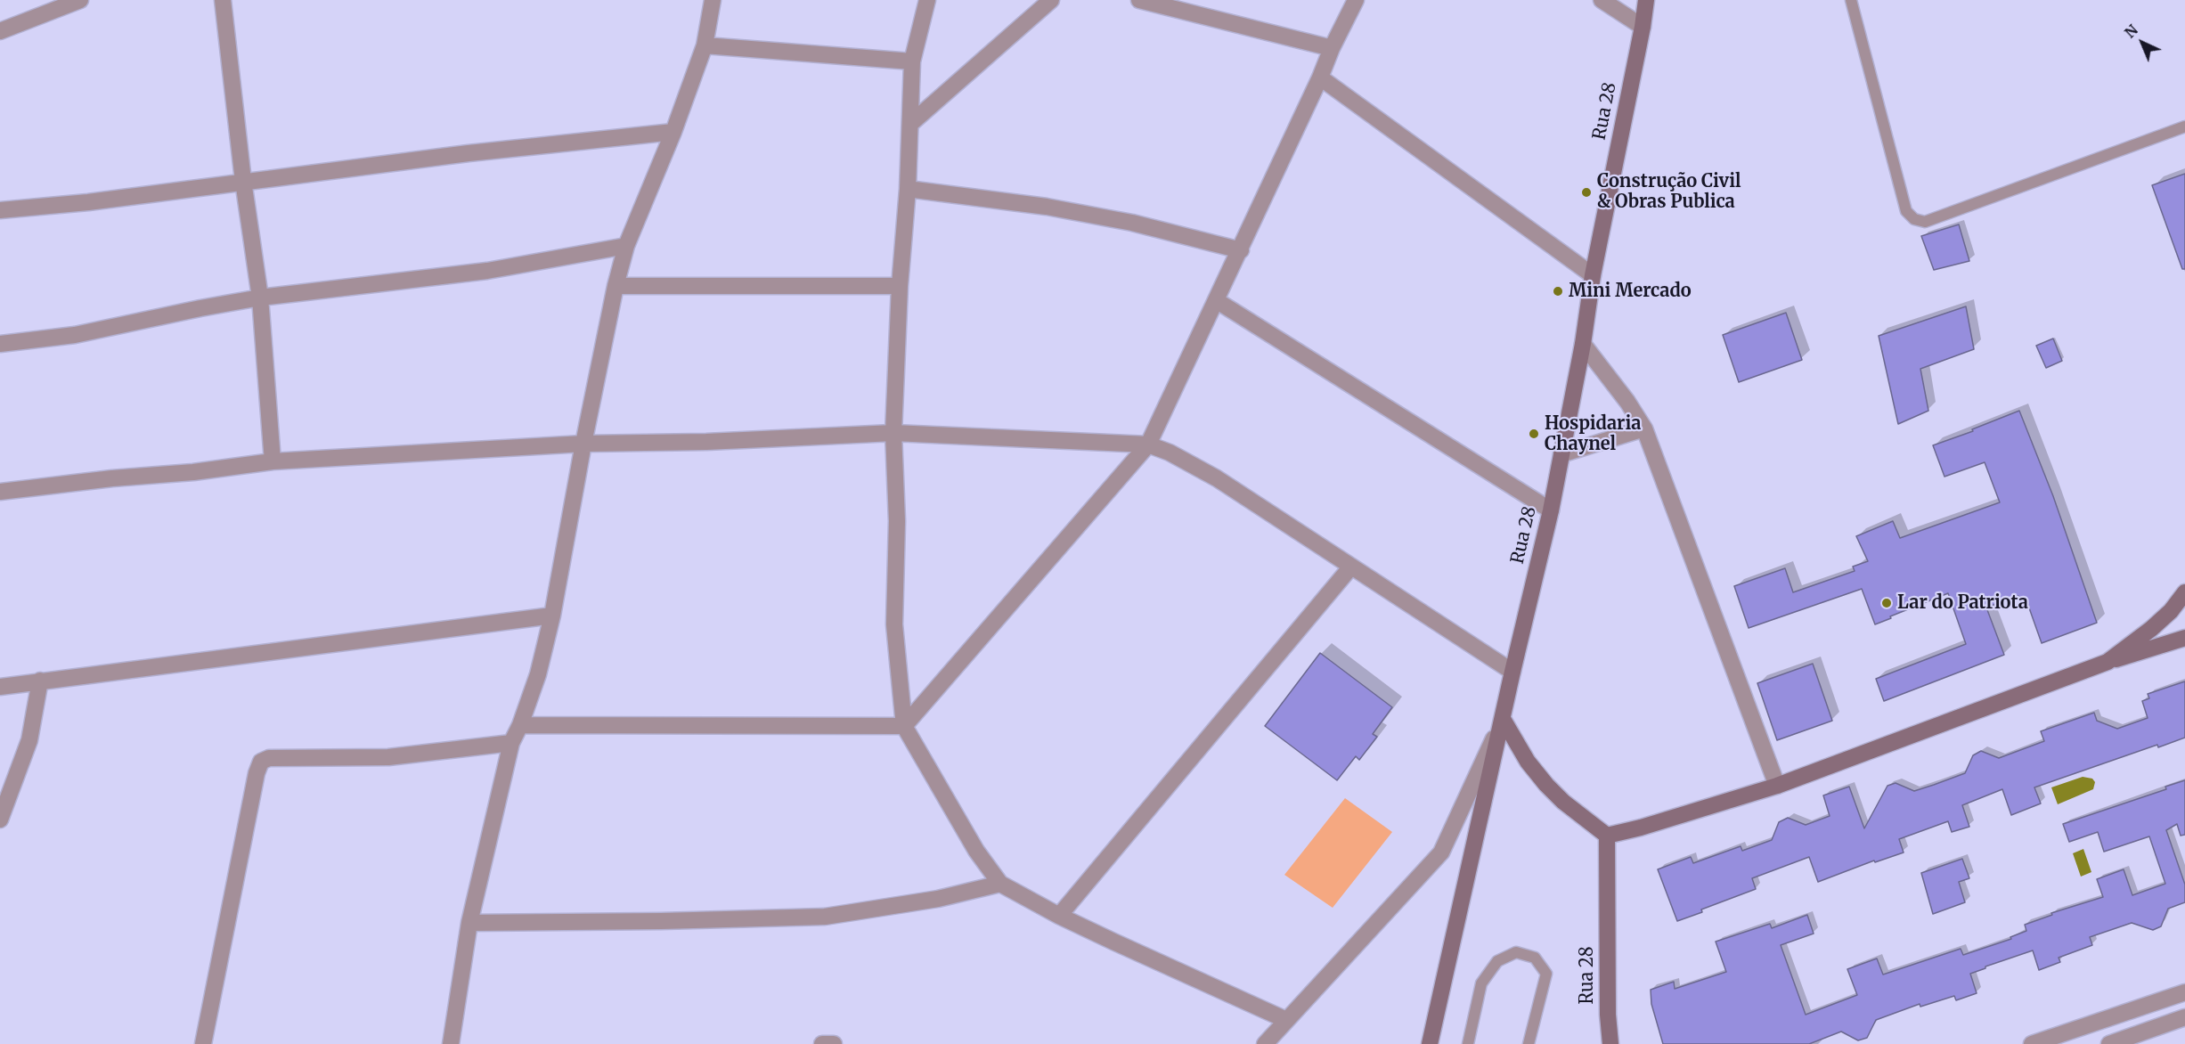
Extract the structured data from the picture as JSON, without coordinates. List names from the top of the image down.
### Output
{
  "streets": {
    "street": ["Rua 28"]
  },
  "places": [
    "Construção Civil & Obras Publica",
    "Mini Mercado",
    "Hospidaria Chaynel",
    "Lar do Patriota"
  ],
  "north": "top left"
}
